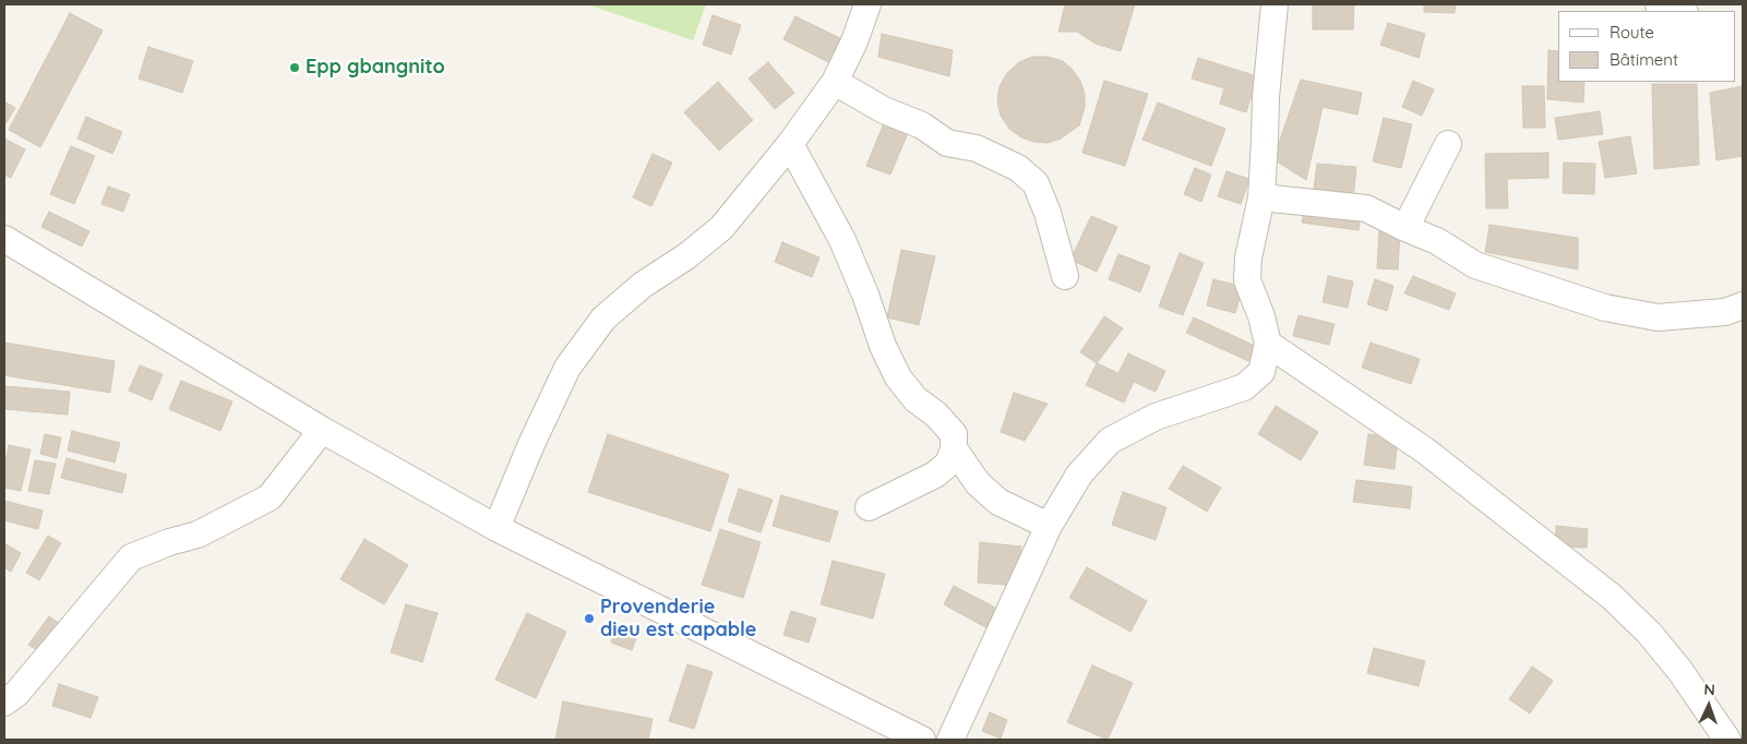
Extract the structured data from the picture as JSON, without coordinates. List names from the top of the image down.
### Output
{
  "places": ["Epp gbangnito", "Provenderie dieu est capable"],
  "legend": ["Route", "Bâtiment"],
  "north": "top"
}
